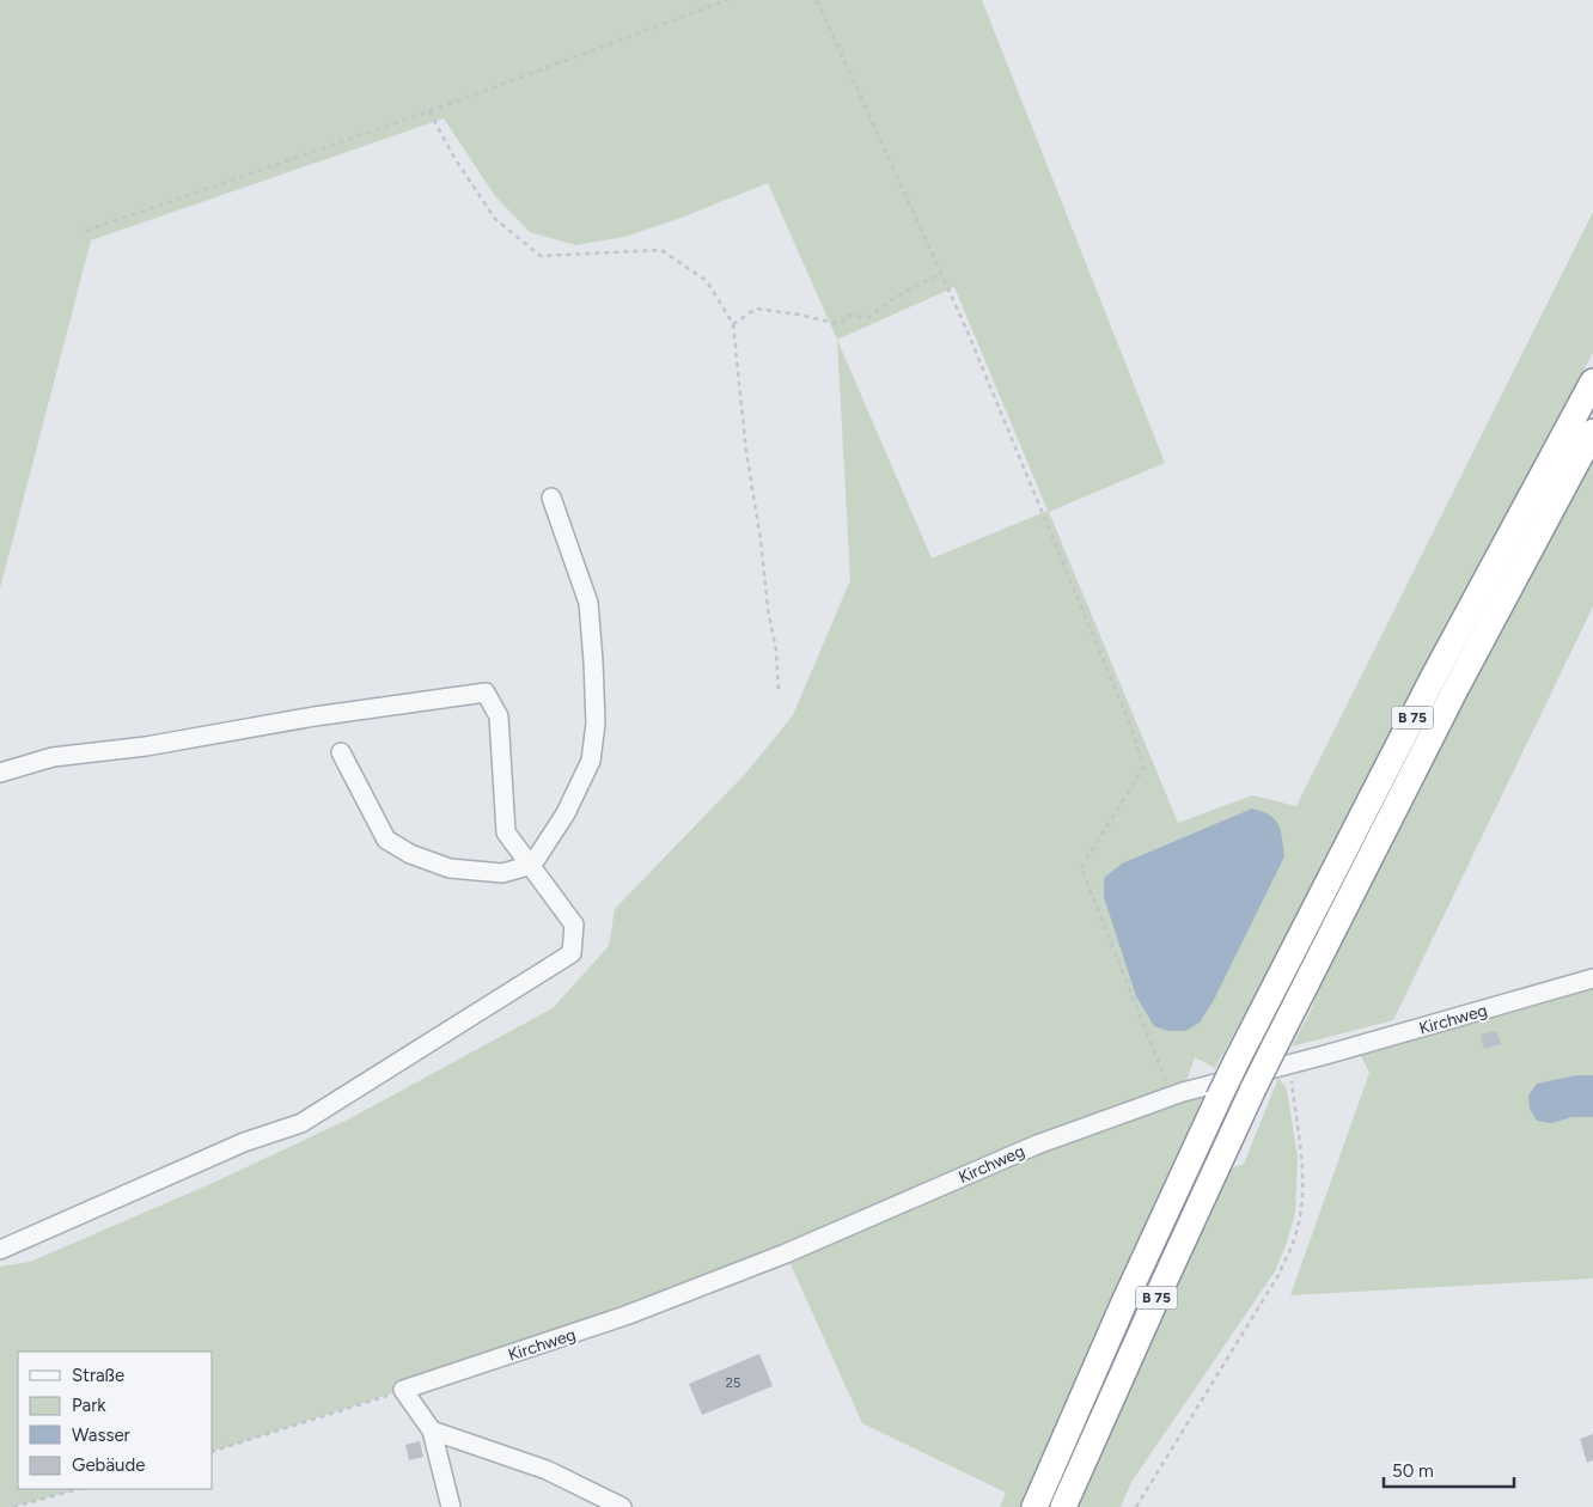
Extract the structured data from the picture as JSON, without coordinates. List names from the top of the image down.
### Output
{
  "streets": {
    "highway": ["B 75"],
    "street": ["Kirchweg"]
  },
  "crossings": [
    ["B 75", "Kirchweg"]
  ],
  "house_numbers": ["25"],
  "legend": [
    "Straße",
    "Park",
    "Wasser",
    "Gebäude"
  ],
  "scale_bar": "50 m"
}
